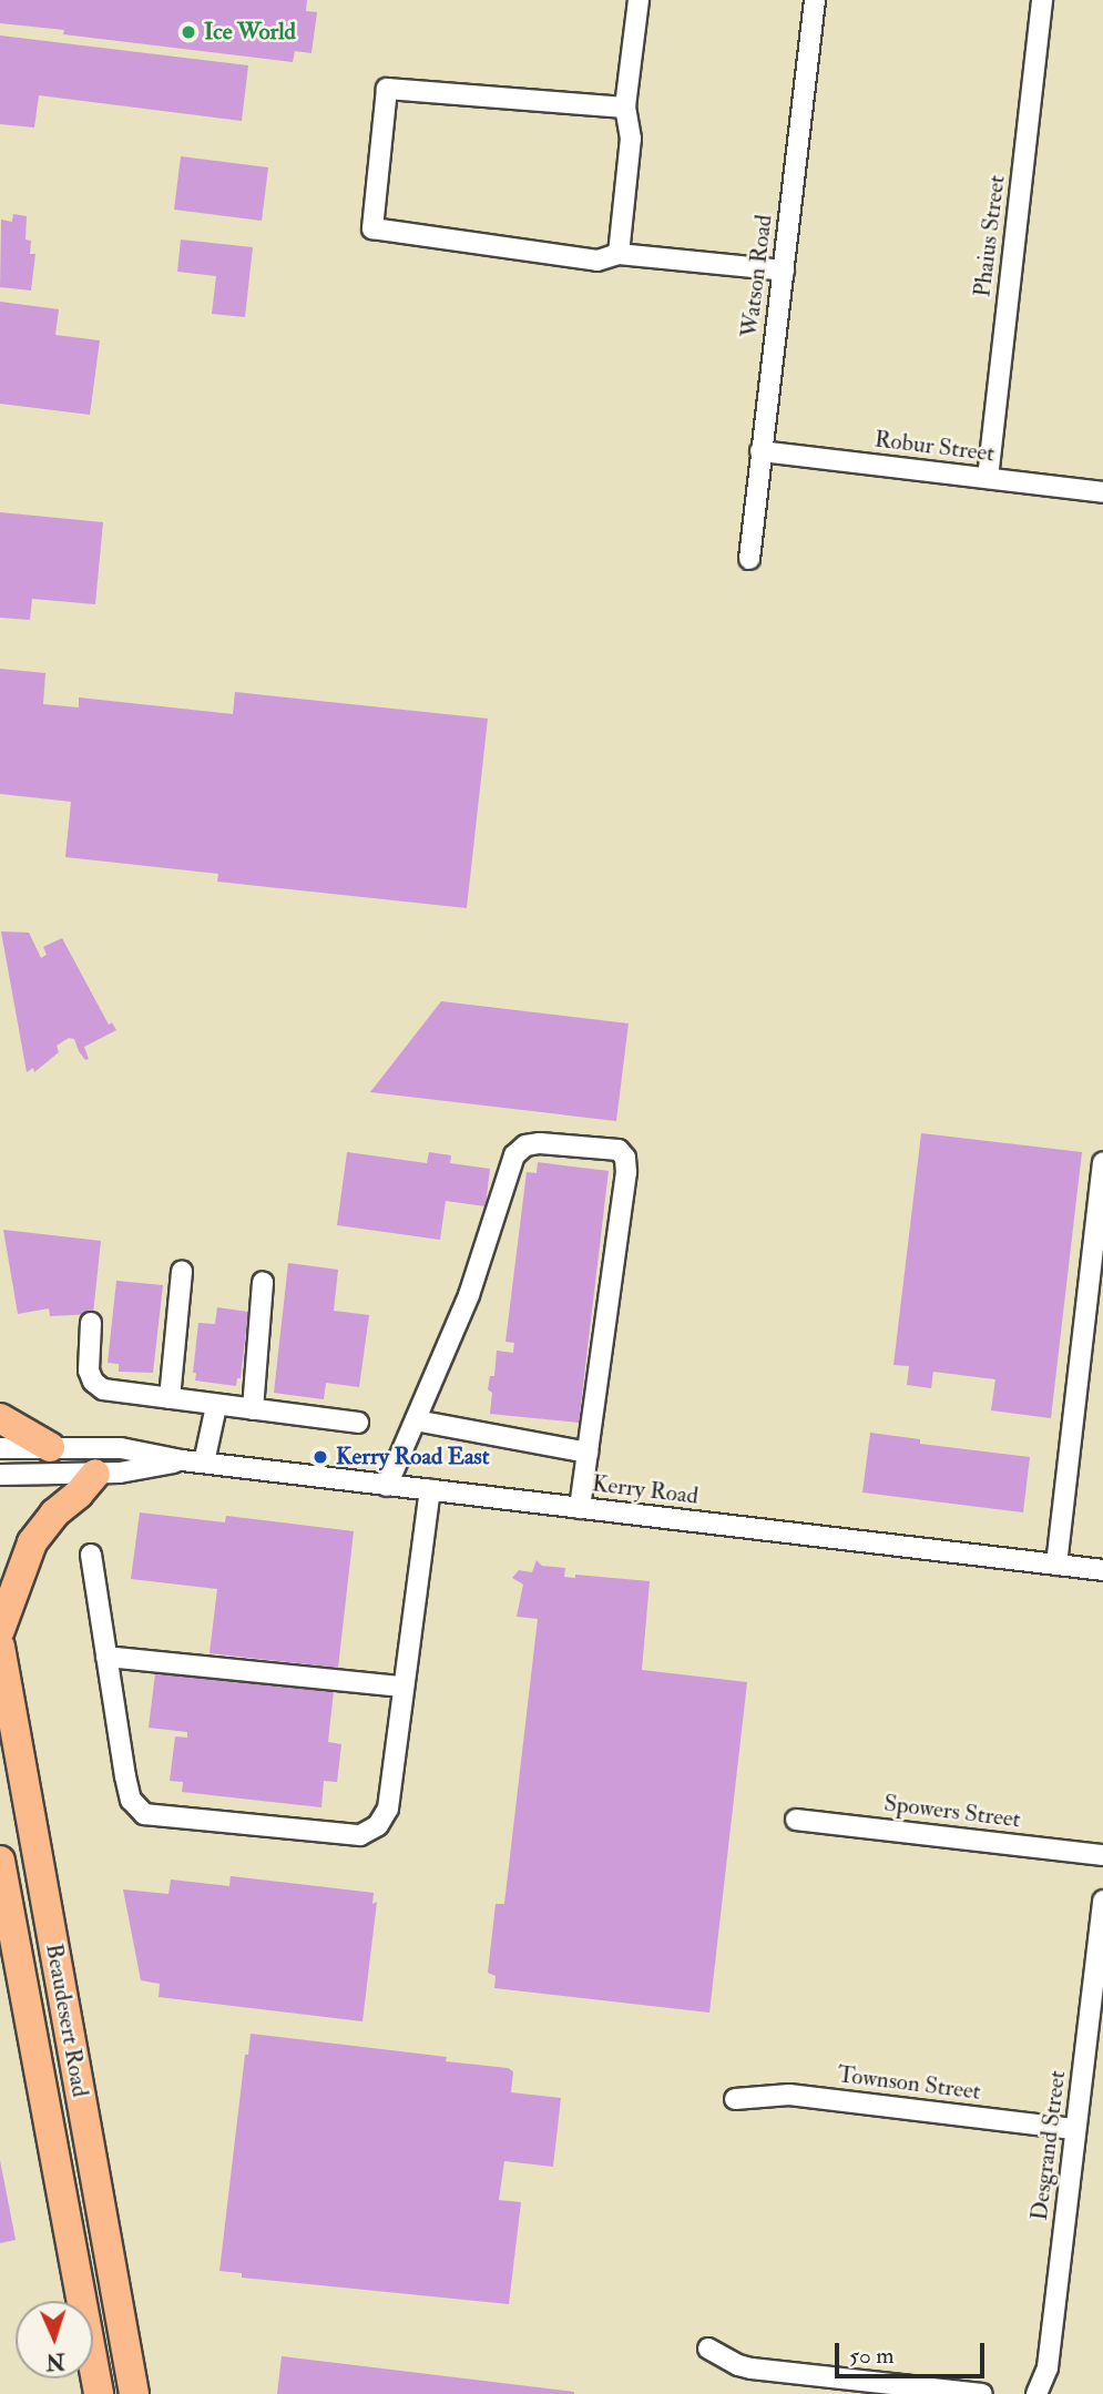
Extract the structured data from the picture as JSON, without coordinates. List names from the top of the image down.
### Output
{
  "streets": {
    "highway": ["Beaudesert Road"],
    "street": [
      "Phaius Street",
      "Watson Road",
      "Robur Street",
      "Kerry Road",
      "Spowers Street",
      "Townson Street",
      "Desgrand Street"
    ]
  },
  "crossings": [
    ["Phaius Street", "Robur Street"],
    ["Watson Road", "Robur Street"],
    ["Townson Street", "Desgrand Street"]
  ],
  "places": ["Ice World", "Kerry Road East"],
  "scale_bar": "50 m",
  "north": "bottom"
}
